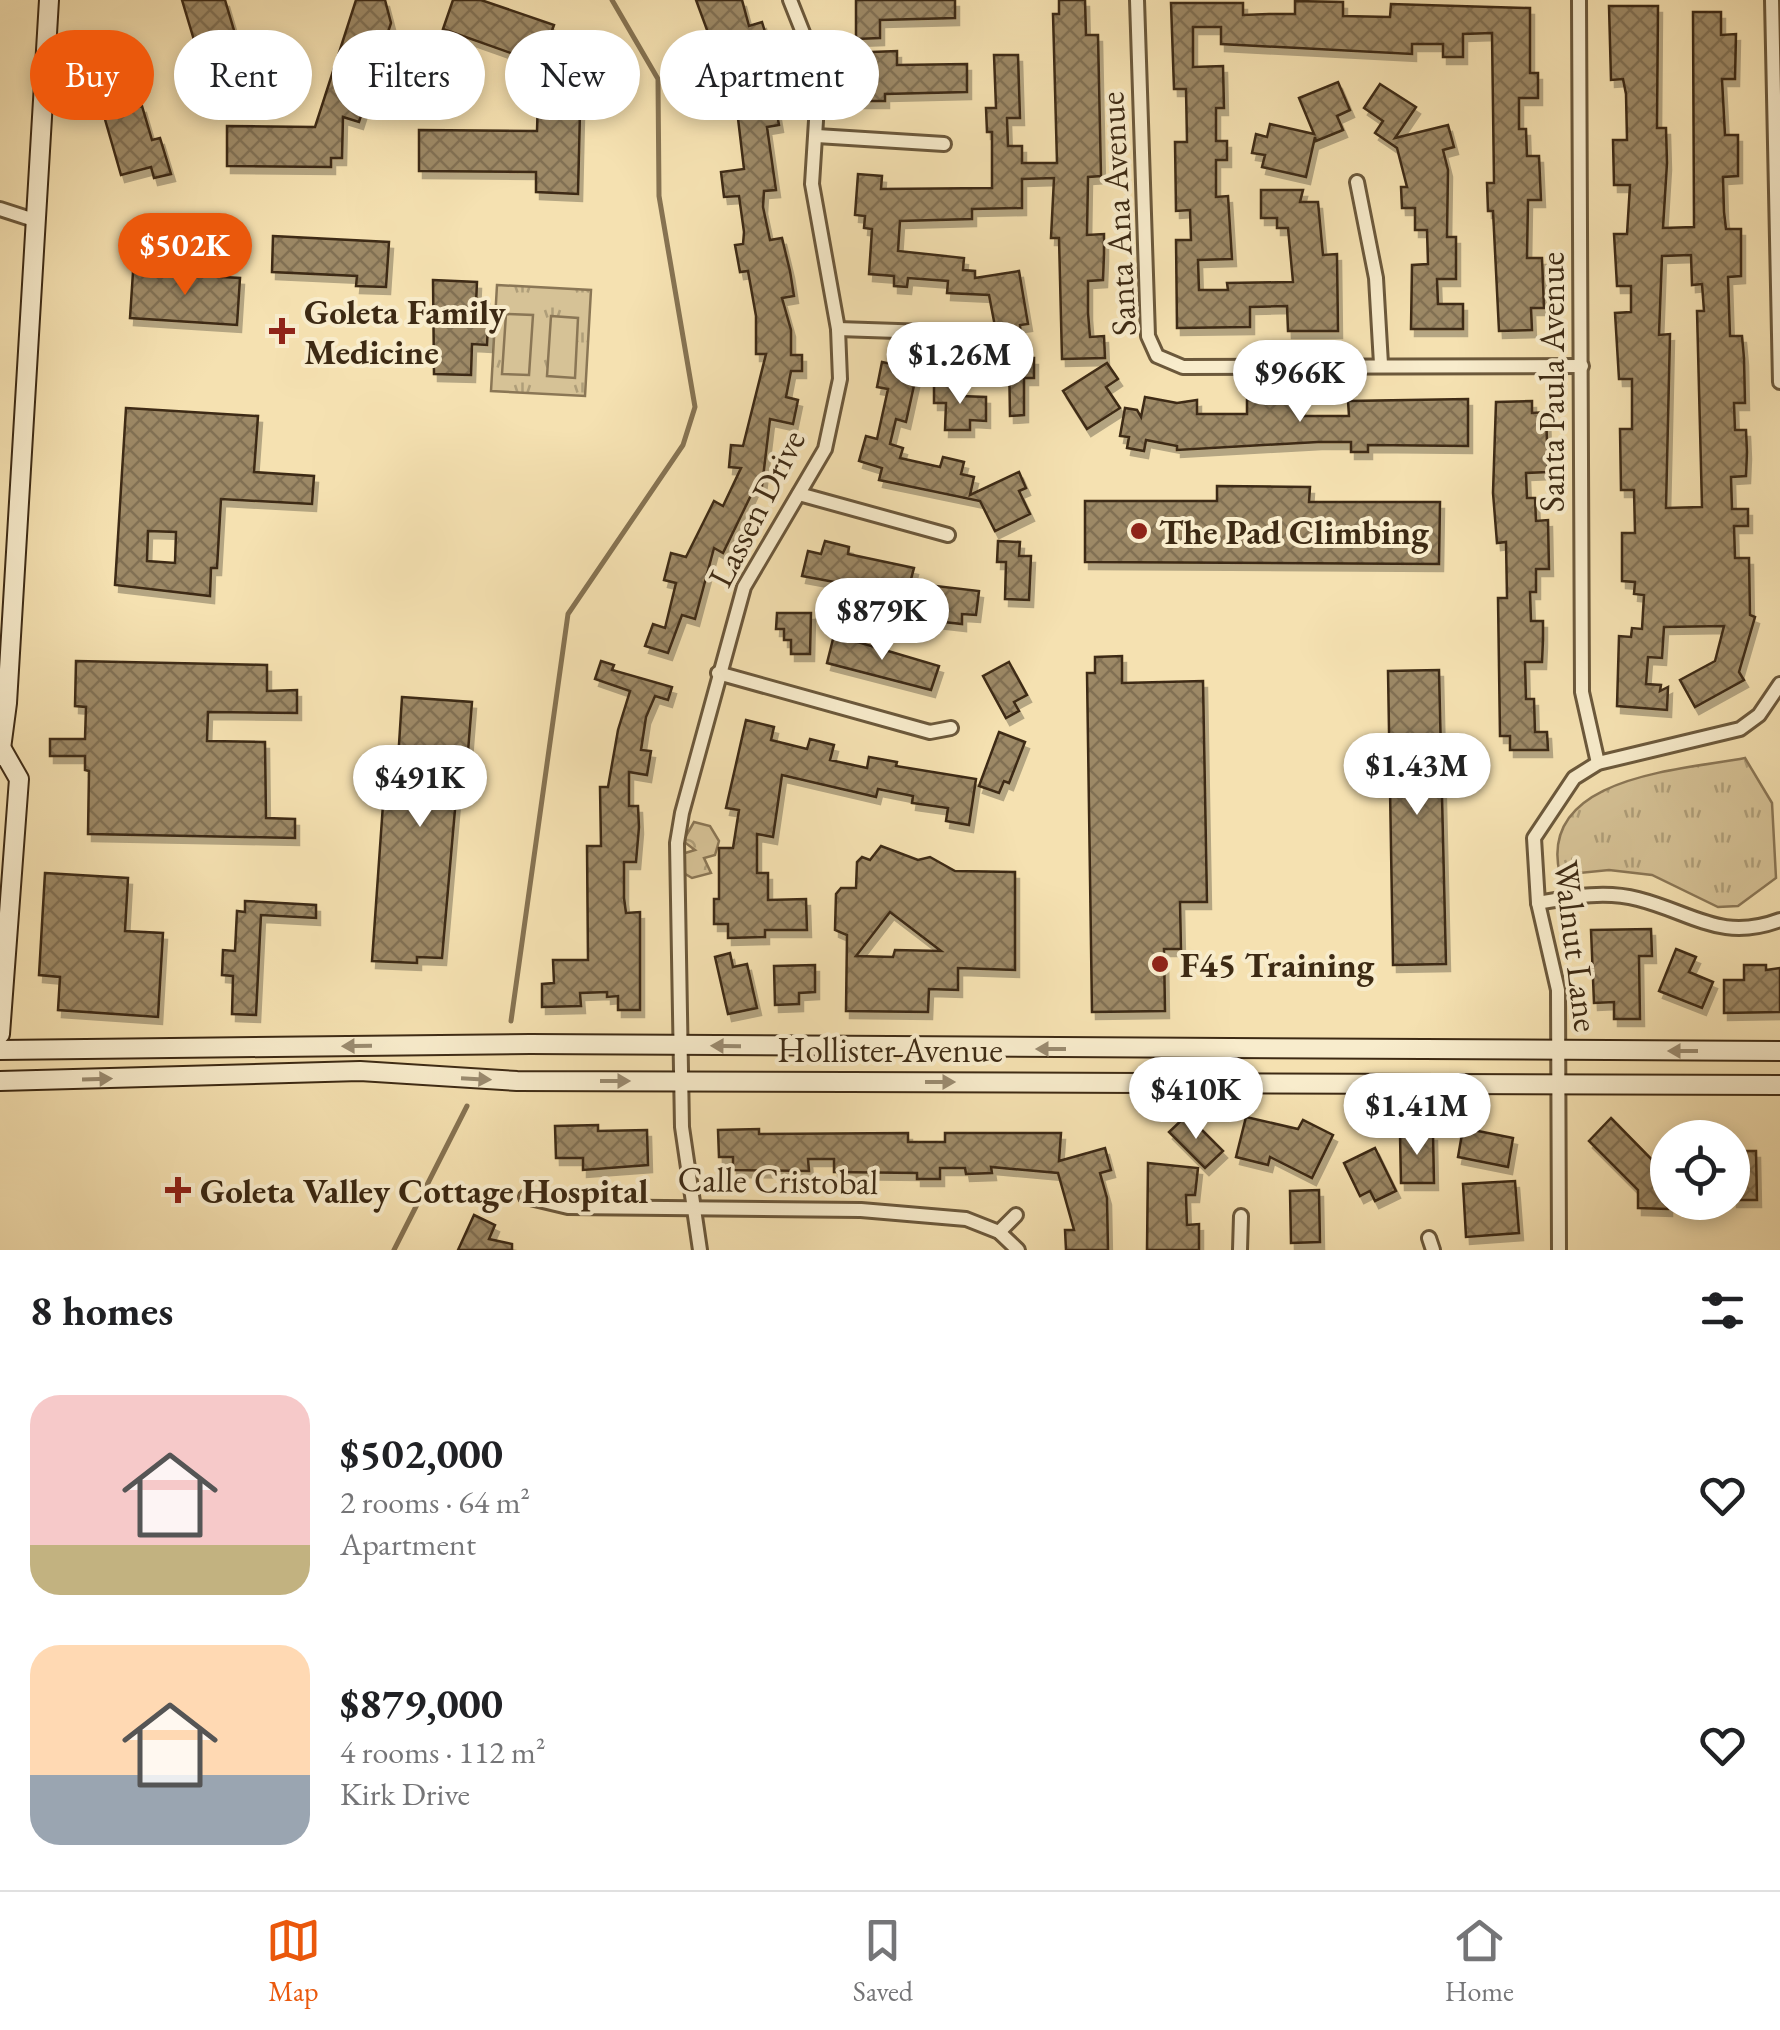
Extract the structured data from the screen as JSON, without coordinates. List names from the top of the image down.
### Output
{
  "streets": {
    "main road": ["Hollister Avenue"],
    "street": [
      "Santa Ana Avenue",
      "Santa Paula Avenue",
      "Lassen Drive",
      "Walnut Lane",
      "Calle Cristobal"
    ]
  },
  "crossings": [
    ["Santa Ana Avenue", "Santa Paula Avenue"],
    ["Santa Paula Avenue", "Walnut Lane"],
    ["Lassen Drive", "Hollister Avenue"],
    ["Lassen Drive", "Calle Cristobal"],
    ["Walnut Lane", "Hollister Avenue"]
  ],
  "places": {
    "health": ["Goleta Family Medicine", "Goleta Valley Cottage Hospital"],
    "other": ["The Pad Climbing", "F45 Training"]
  },
  "page": {
    "chip": [
      "Buy",
      "Rent",
      "Filters",
      "New",
      "Apartment"
    ],
    "price": [
      "$502K",
      "$1.26M",
      "$966K",
      "$879K",
      "$1.43M",
      "$491K",
      "$410K",
      "$1.41M"
    ],
    "heading": "8 homes",
    "list": [
      {
        "name": "$502,000",
        "note": "2 rooms · 64 m² · Apartment"
      },
      {
        "name": "$879,000",
        "note": "4 rooms · 112 m² · Kirk Drive"
      }
    ],
    "tabs": ["Map", "Saved", "Home"]
  }
}
